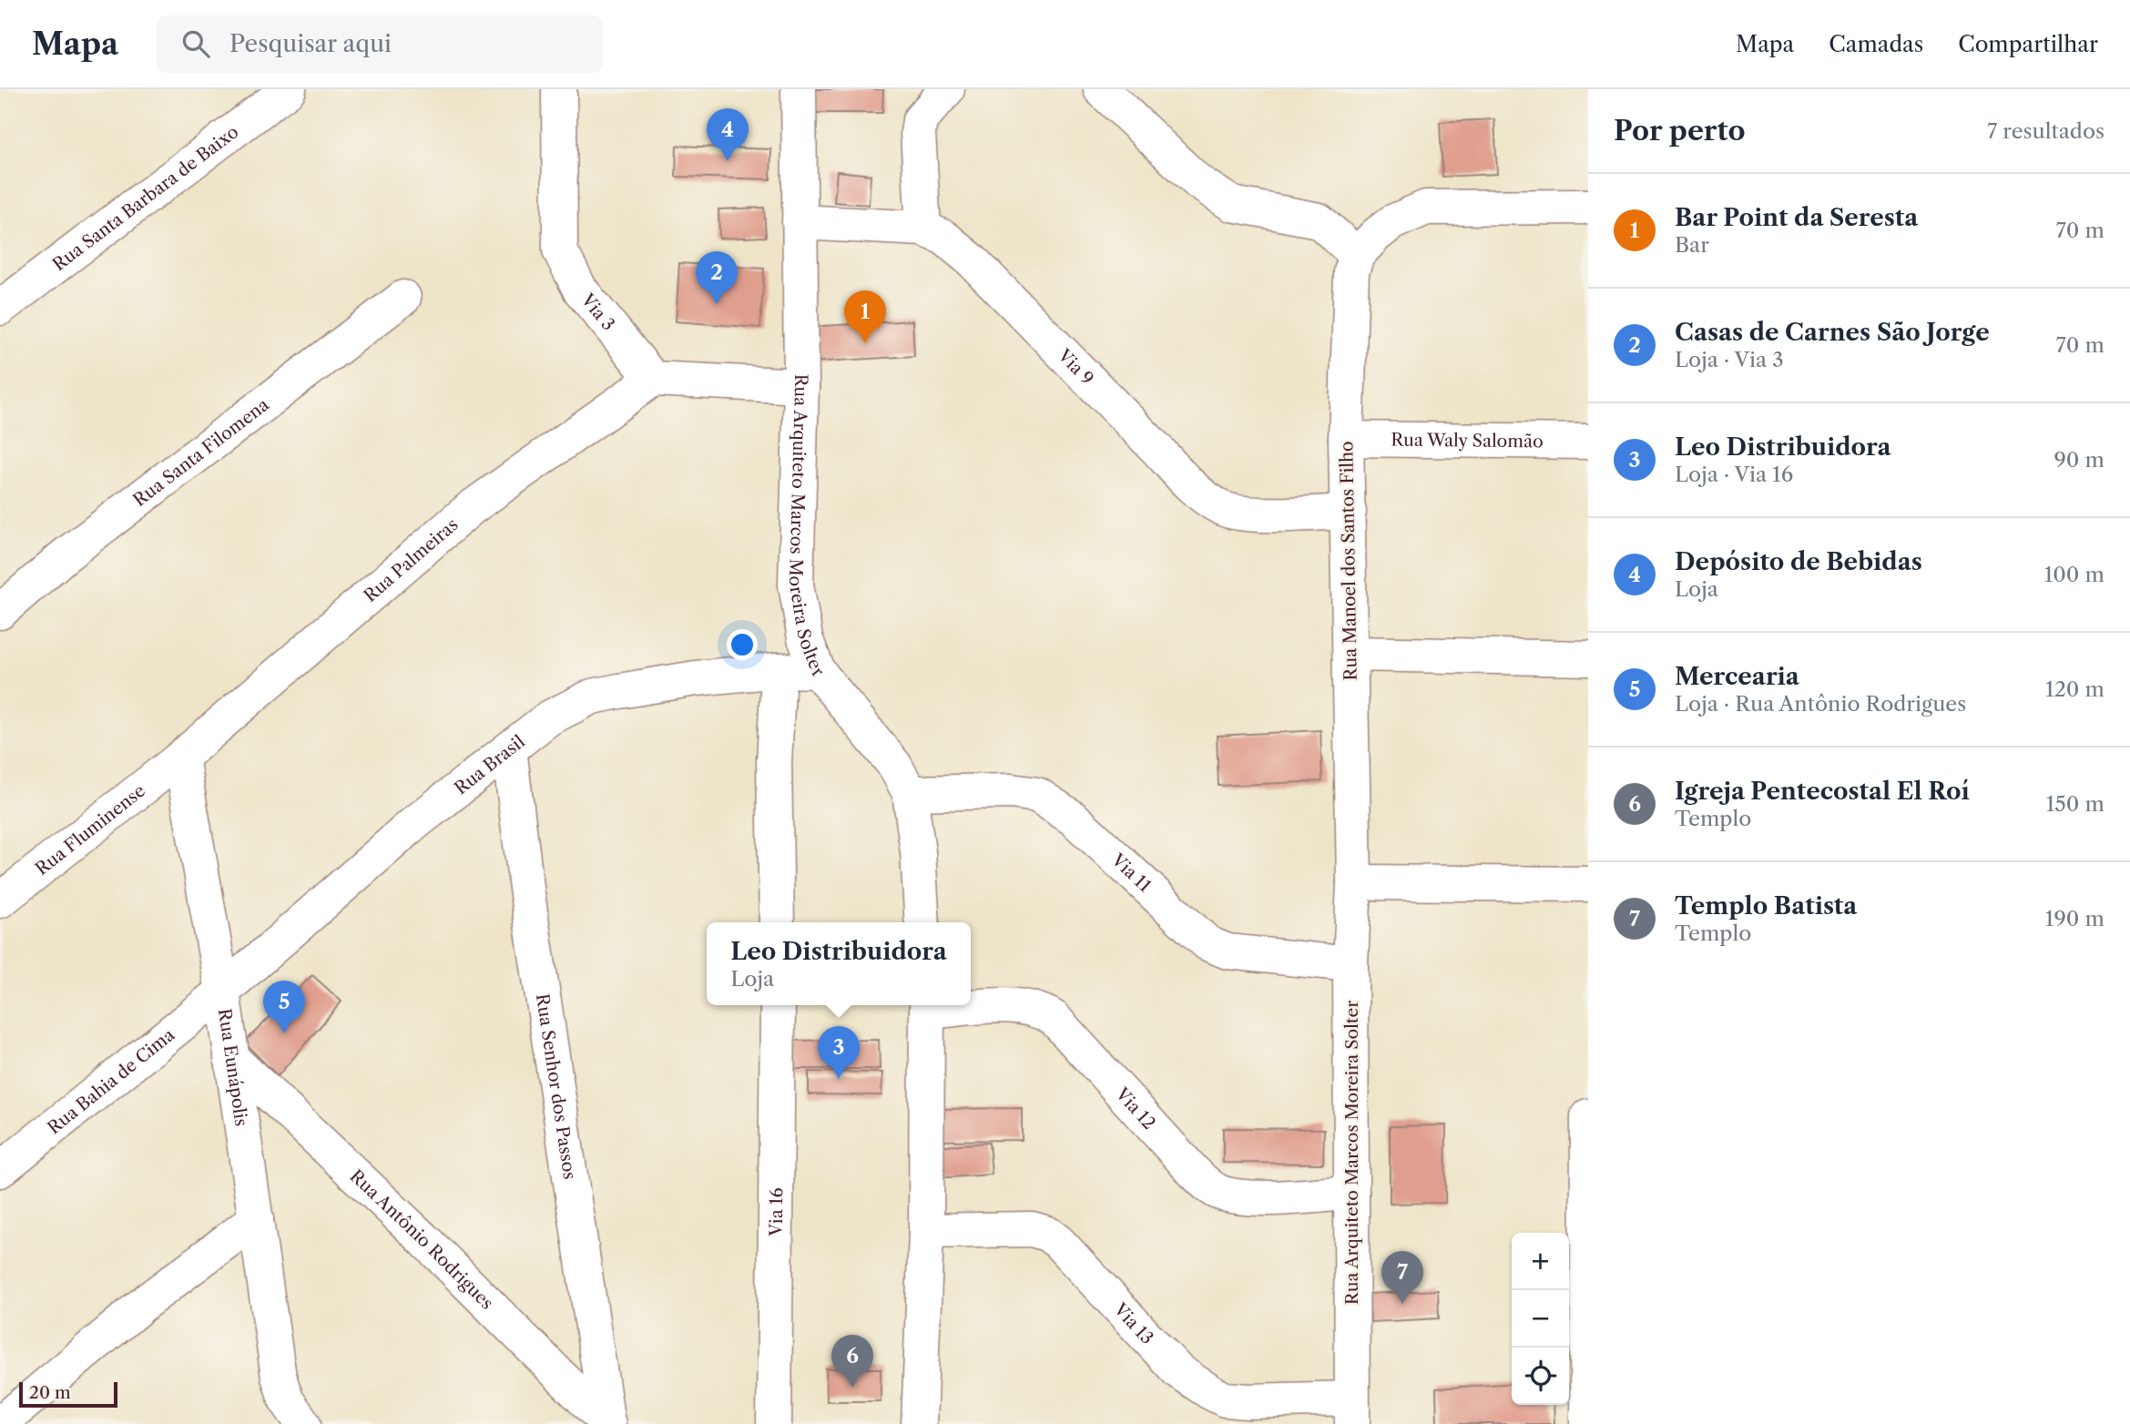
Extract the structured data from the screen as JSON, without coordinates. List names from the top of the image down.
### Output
{
  "streets": {
    "street": [
      "Rua Santa Barbara de Baixo",
      "Via 3",
      "Via 9",
      "Rua Waly Salomão",
      "Rua Santa Filomena",
      "Rua Arquiteto Marcos Moreira Solter",
      "Rua Palmeiras",
      "Rua Manoel dos Santos Filho",
      "Rua Brasil",
      "Rua Fluminense",
      "Via 11",
      "Rua Eunápolis",
      "Rua Bahia de Cima",
      "Rua Senhor dos Passos",
      "Via 12",
      "Via 16",
      "Rua Antônio Rodrigues",
      "Via 13"
    ]
  },
  "crossings": [
    ["Via 3", "Rua Palmeiras"],
    ["Via 9", "Rua Arquiteto Marcos Moreira Solter"],
    ["Via 9", "Rua Manoel dos Santos Filho"],
    ["Rua Waly Salomão", "Rua Manoel dos Santos Filho"],
    ["Rua Arquiteto Marcos Moreira Solter", "Rua Manoel dos Santos Filho"],
    ["Rua Arquiteto Marcos Moreira Solter", "Rua Brasil"],
    ["Rua Arquiteto Marcos Moreira Solter", "Via 11"],
    ["Rua Arquiteto Marcos Moreira Solter", "Via 12"],
    ["Rua Arquiteto Marcos Moreira Solter", "Via 13"],
    ["Rua Palmeiras", "Rua Fluminense"],
    ["Rua Palmeiras", "Rua Eunápolis"],
    ["Rua Brasil", "Rua Eunápolis"],
    ["Rua Brasil", "Rua Bahia de Cima"],
    ["Rua Brasil", "Rua Senhor dos Passos"],
    ["Rua Fluminense", "Rua Eunápolis"],
    ["Rua Eunápolis", "Rua Bahia de Cima"],
    ["Rua Eunápolis", "Rua Antônio Rodrigues"],
    ["Rua Senhor dos Passos", "Rua Antônio Rodrigues"]
  ],
  "scale_bar": "20 m",
  "page": {
    "header": "Mapa",
    "search": "Pesquisar aqui",
    "nav": ["Mapa", "Camadas", "Compartilhar"],
    "heading": ["Por perto", "7 resultados"],
    "pins": [
      "4",
      "2",
      "1",
      "5",
      "3",
      "7",
      "6"
    ],
    "list": [
      {
        "mark": "1",
        "name": "Bar Point da Seresta",
        "note": "Bar",
        "value": "70 m"
      },
      {
        "mark": "2",
        "name": "Casas de Carnes São Jorge",
        "note": "Loja · Via 3",
        "value": "70 m"
      },
      {
        "mark": "3",
        "name": "Leo Distribuidora",
        "note": "Loja · Via 16",
        "value": "90 m"
      },
      {
        "mark": "4",
        "name": "Depósito de Bebidas",
        "note": "Loja",
        "value": "100 m"
      },
      {
        "mark": "5",
        "name": "Mercearia",
        "note": "Loja · Rua Antônio Rodrigues",
        "value": "120 m"
      },
      {
        "mark": "6",
        "name": "Igreja Pentecostal El Roí",
        "note": "Templo",
        "value": "150 m"
      },
      {
        "mark": "7",
        "name": "Templo Batista",
        "note": "Templo",
        "value": "190 m"
      }
    ],
    "popup": ["Leo Distribuidora", "Loja"],
    "map_buttons": ["+", "−"],
    "scale": "20 m"
  }
}
